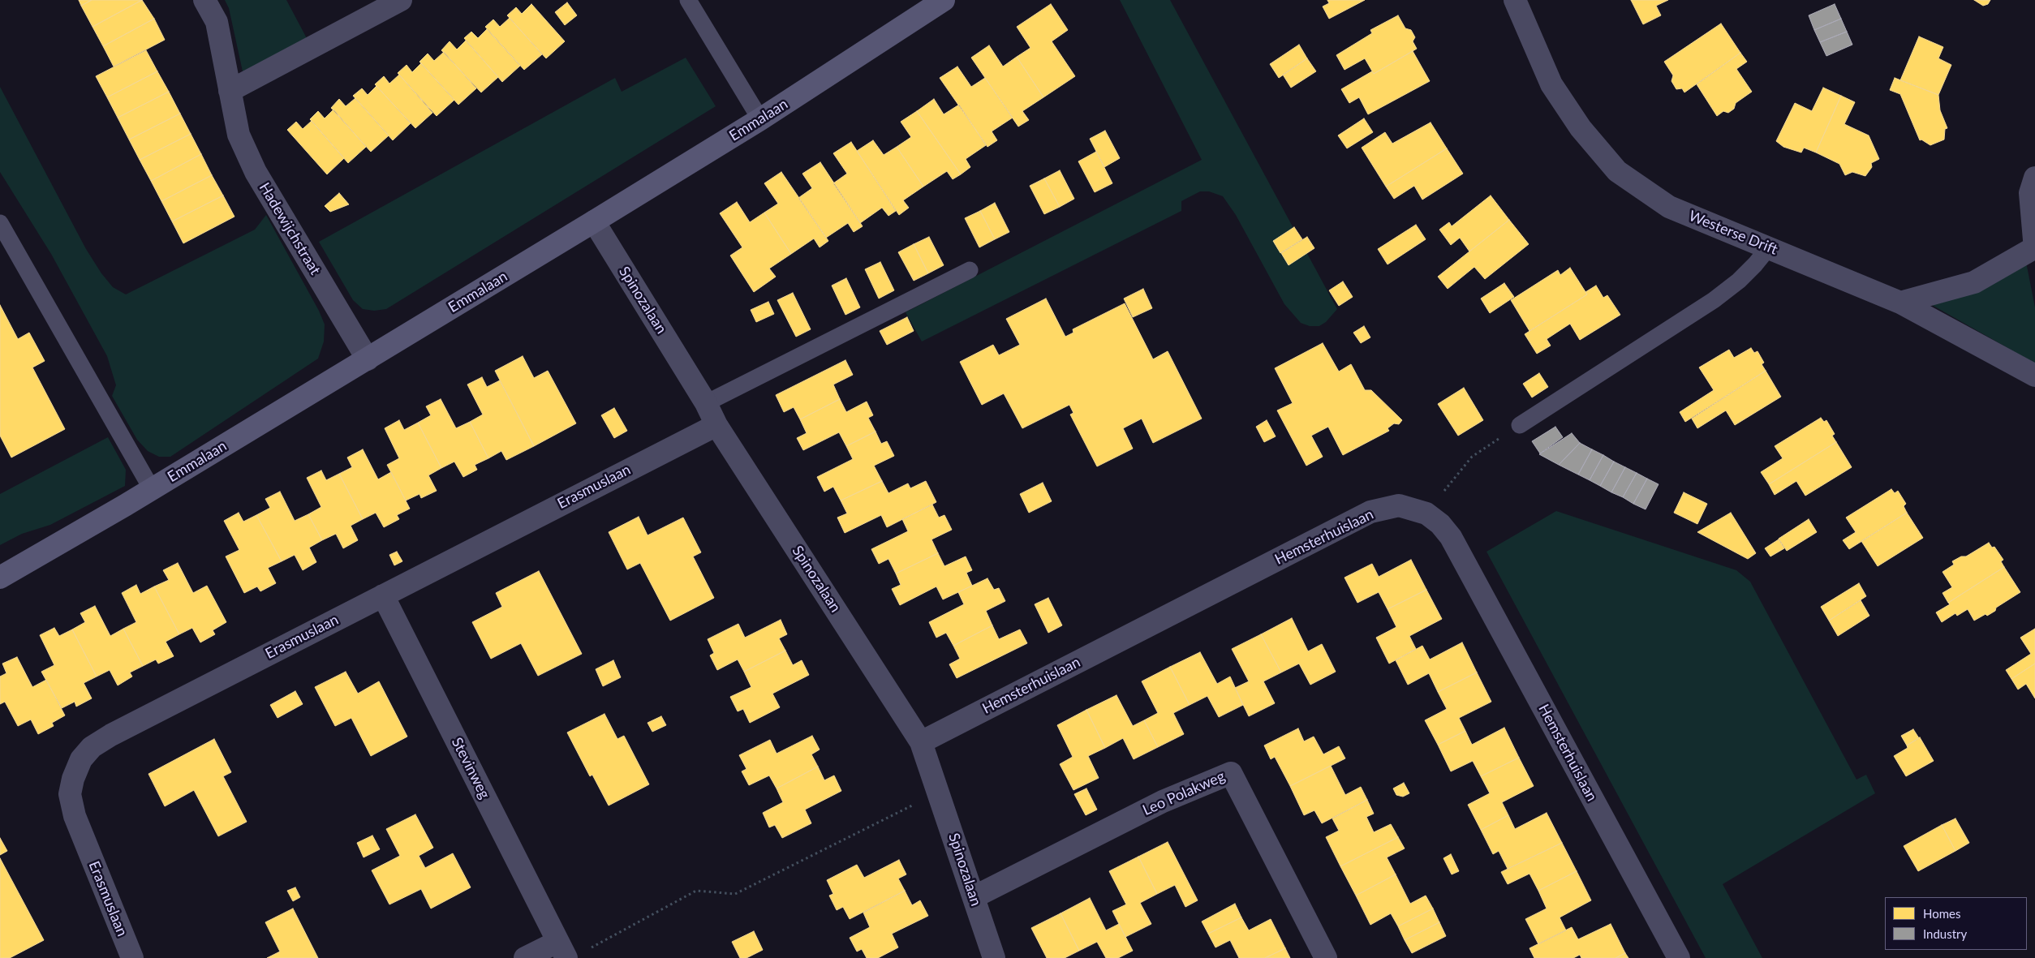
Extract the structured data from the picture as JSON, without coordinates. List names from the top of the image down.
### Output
{
  "streets": {
    "main road": ["Emmalaan"],
    "street": [
      "Hadewijchstraat",
      "Westerse Drift",
      "Spinozalaan",
      "Erasmuslaan",
      "Hemsterhuislaan",
      "Stevinweg",
      "Leo Polakweg"
    ]
  },
  "crossings": [
    ["Emmalaan", "Hadewijchstraat"],
    ["Emmalaan", "Spinozalaan"],
    ["Spinozalaan", "Erasmuslaan"],
    ["Spinozalaan", "Hemsterhuislaan"],
    ["Spinozalaan", "Leo Polakweg"],
    ["Erasmuslaan", "Stevinweg"]
  ],
  "legend": ["Homes", "Industry"]
}
